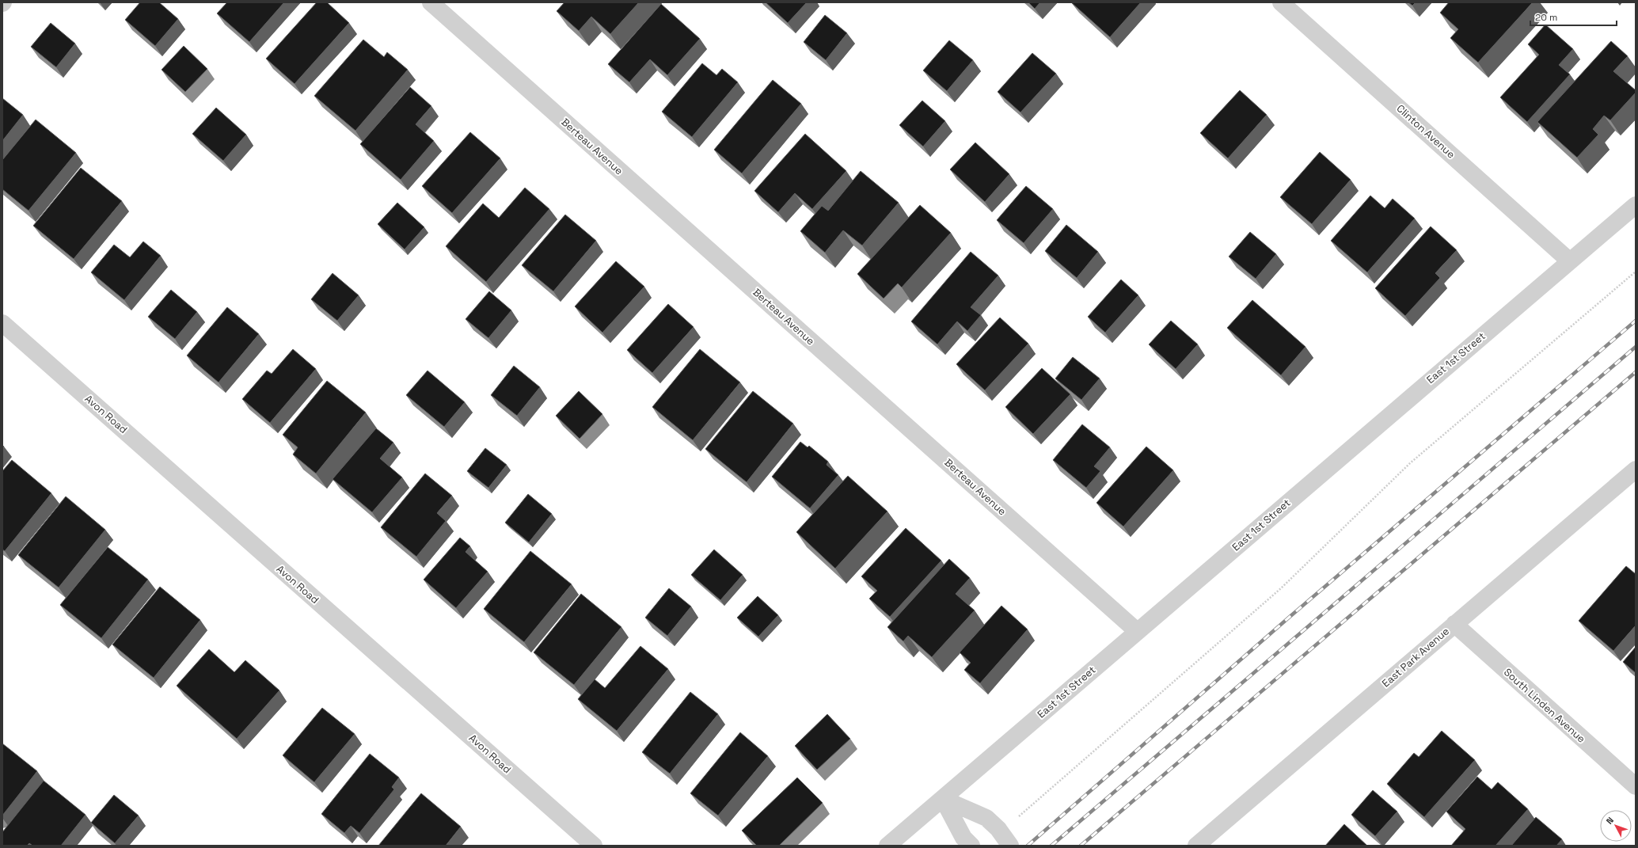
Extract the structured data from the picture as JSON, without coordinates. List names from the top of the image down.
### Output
{
  "streets": {
    "street": [
      "Clinton Avenue",
      "Berteau Avenue",
      "East 1st Street",
      "Avon Road",
      "East Park Avenue",
      "South Linden Avenue"
    ]
  },
  "crossings": [
    ["Clinton Avenue", "East 1st Street"],
    ["Berteau Avenue", "East 1st Street"],
    ["East Park Avenue", "South Linden Avenue"]
  ],
  "scale_bar": "20 m",
  "north": "top left"
}
